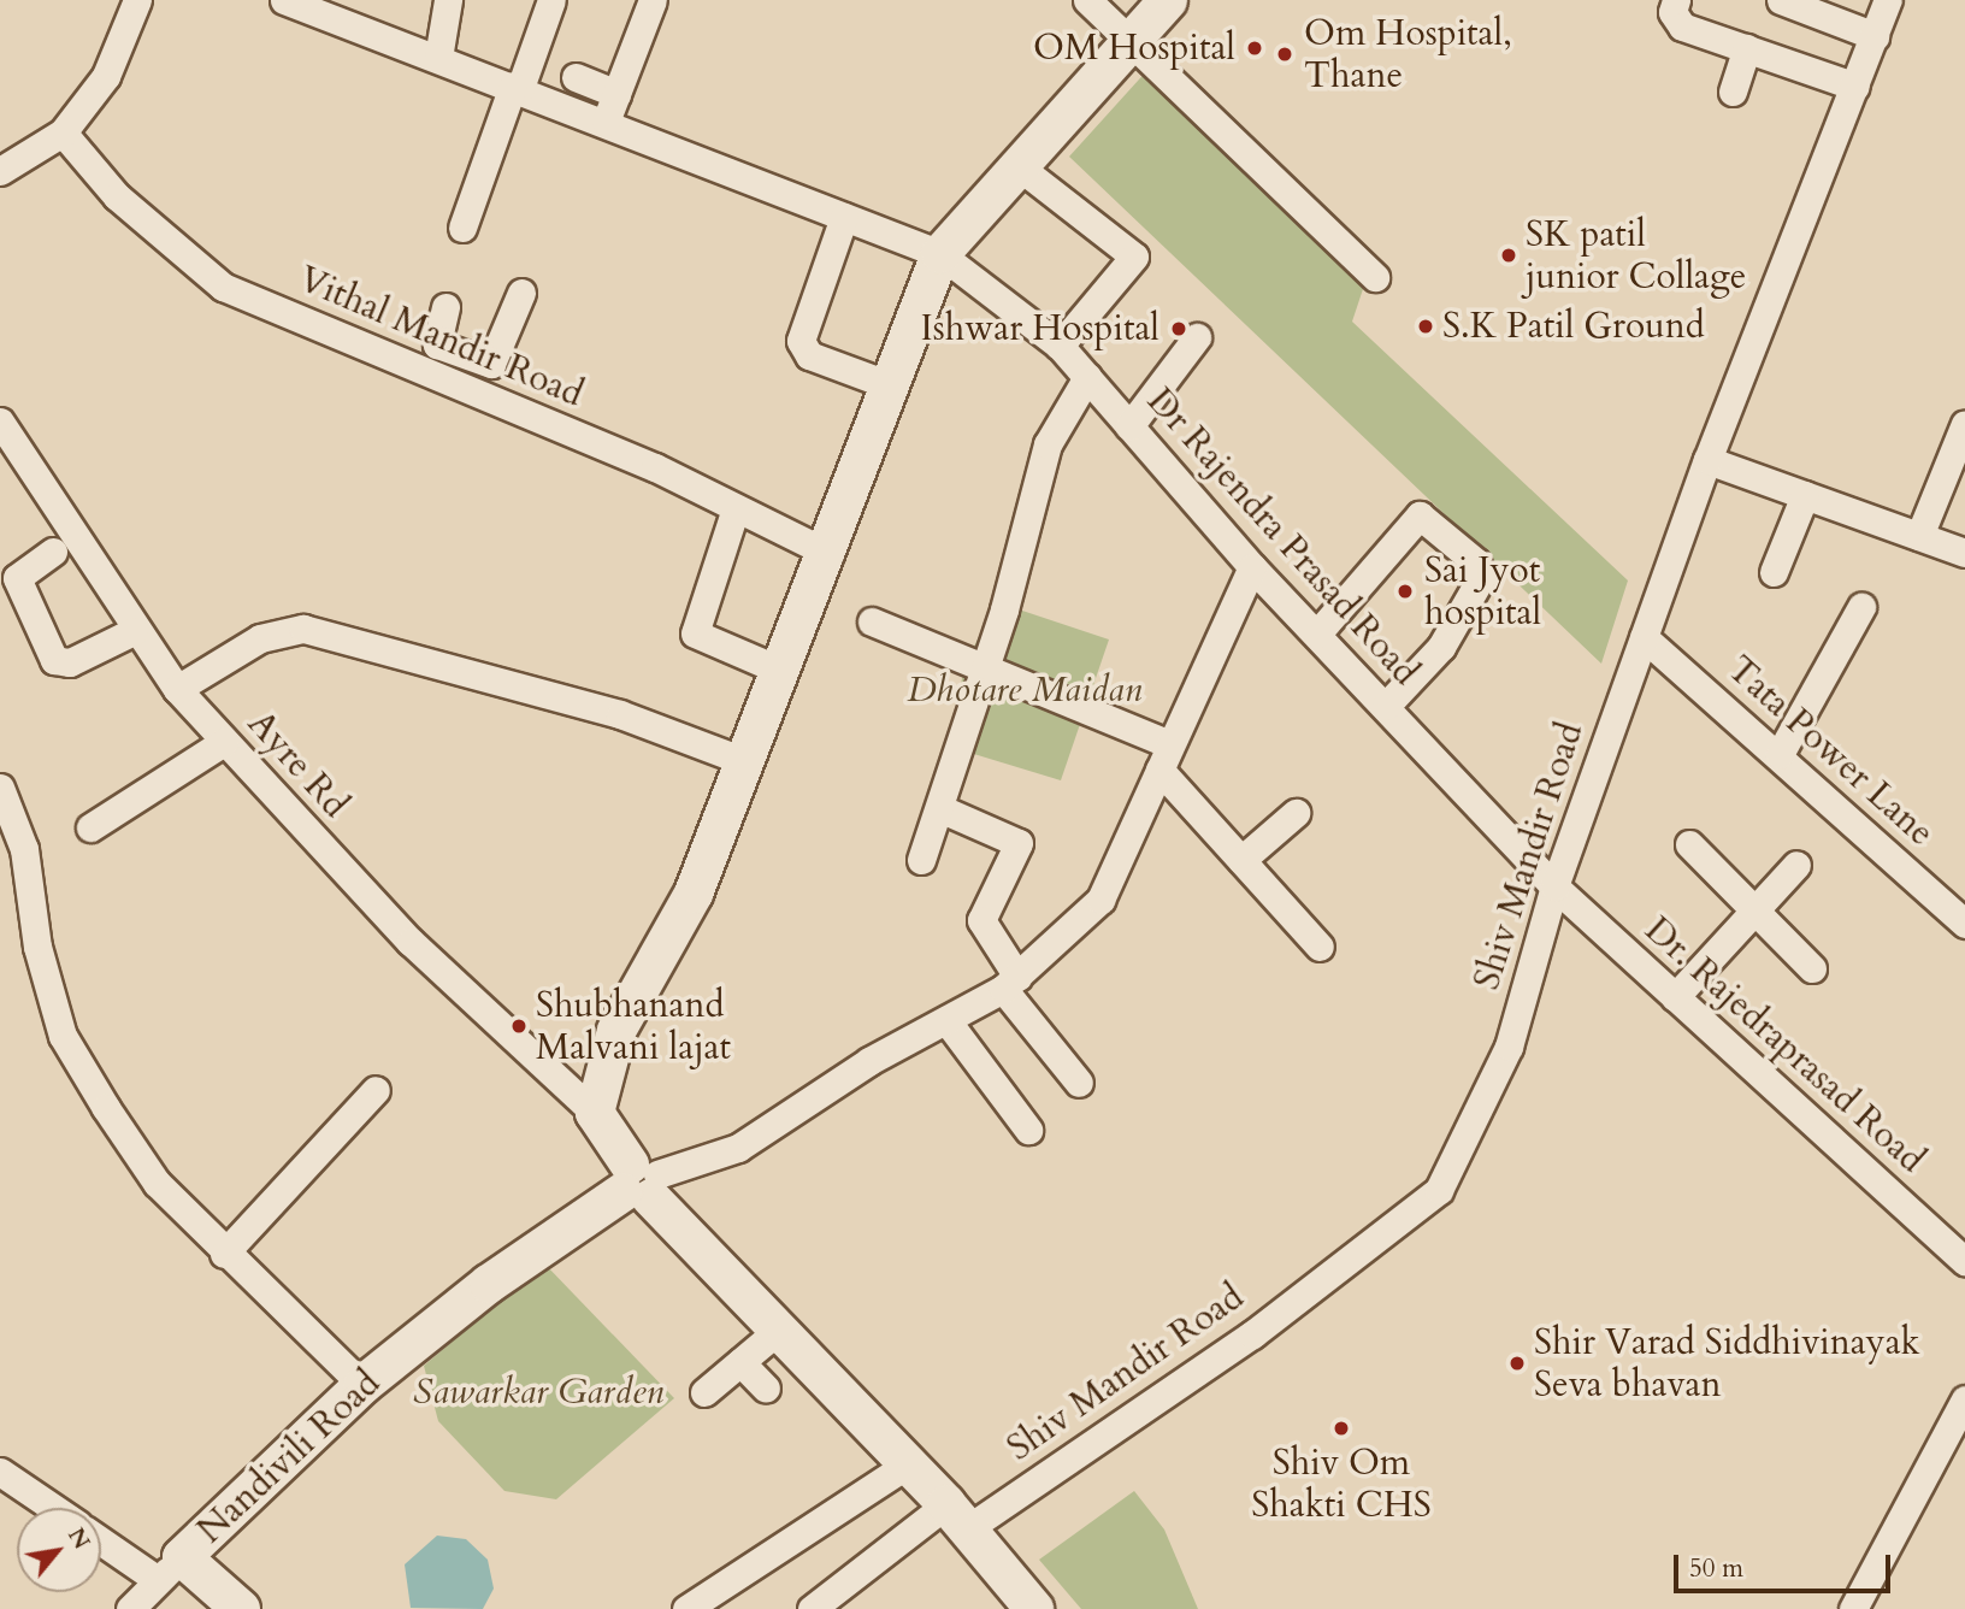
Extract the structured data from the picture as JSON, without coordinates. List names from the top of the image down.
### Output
{
  "streets": {
    "street": [
      "Vithal Mandir Road",
      "Dr Rajendra Prasad Road",
      "Tata Power Lane",
      "Ayre Rd",
      "Shiv Mandir Road",
      "Dr. Rajedraprasad Road",
      "Nandivili Road"
    ]
  },
  "crossings": [
    ["Dr Rajendra Prasad Road", "Shiv Mandir Road"],
    ["Dr Rajendra Prasad Road", "Dr. Rajedraprasad Road"],
    ["Tata Power Lane", "Shiv Mandir Road"],
    ["Shiv Mandir Road", "Dr. Rajedraprasad Road"]
  ],
  "parks": ["Dhotare Maidan", "Sawarkar Garden"],
  "places": [
    "OM Hospital",
    "Om Hospital, Thane",
    "SK patil junior Collage",
    "S.K Patil Ground",
    "Ishwar Hospital",
    "Sai Jyot hospital",
    "Shubhanand Malvani lajat",
    "Shir Varad Siddhivinayak Seva bhavan",
    "Shiv Om Shakti CHS"
  ],
  "scale_bar": "50 m",
  "north": "top right"
}
